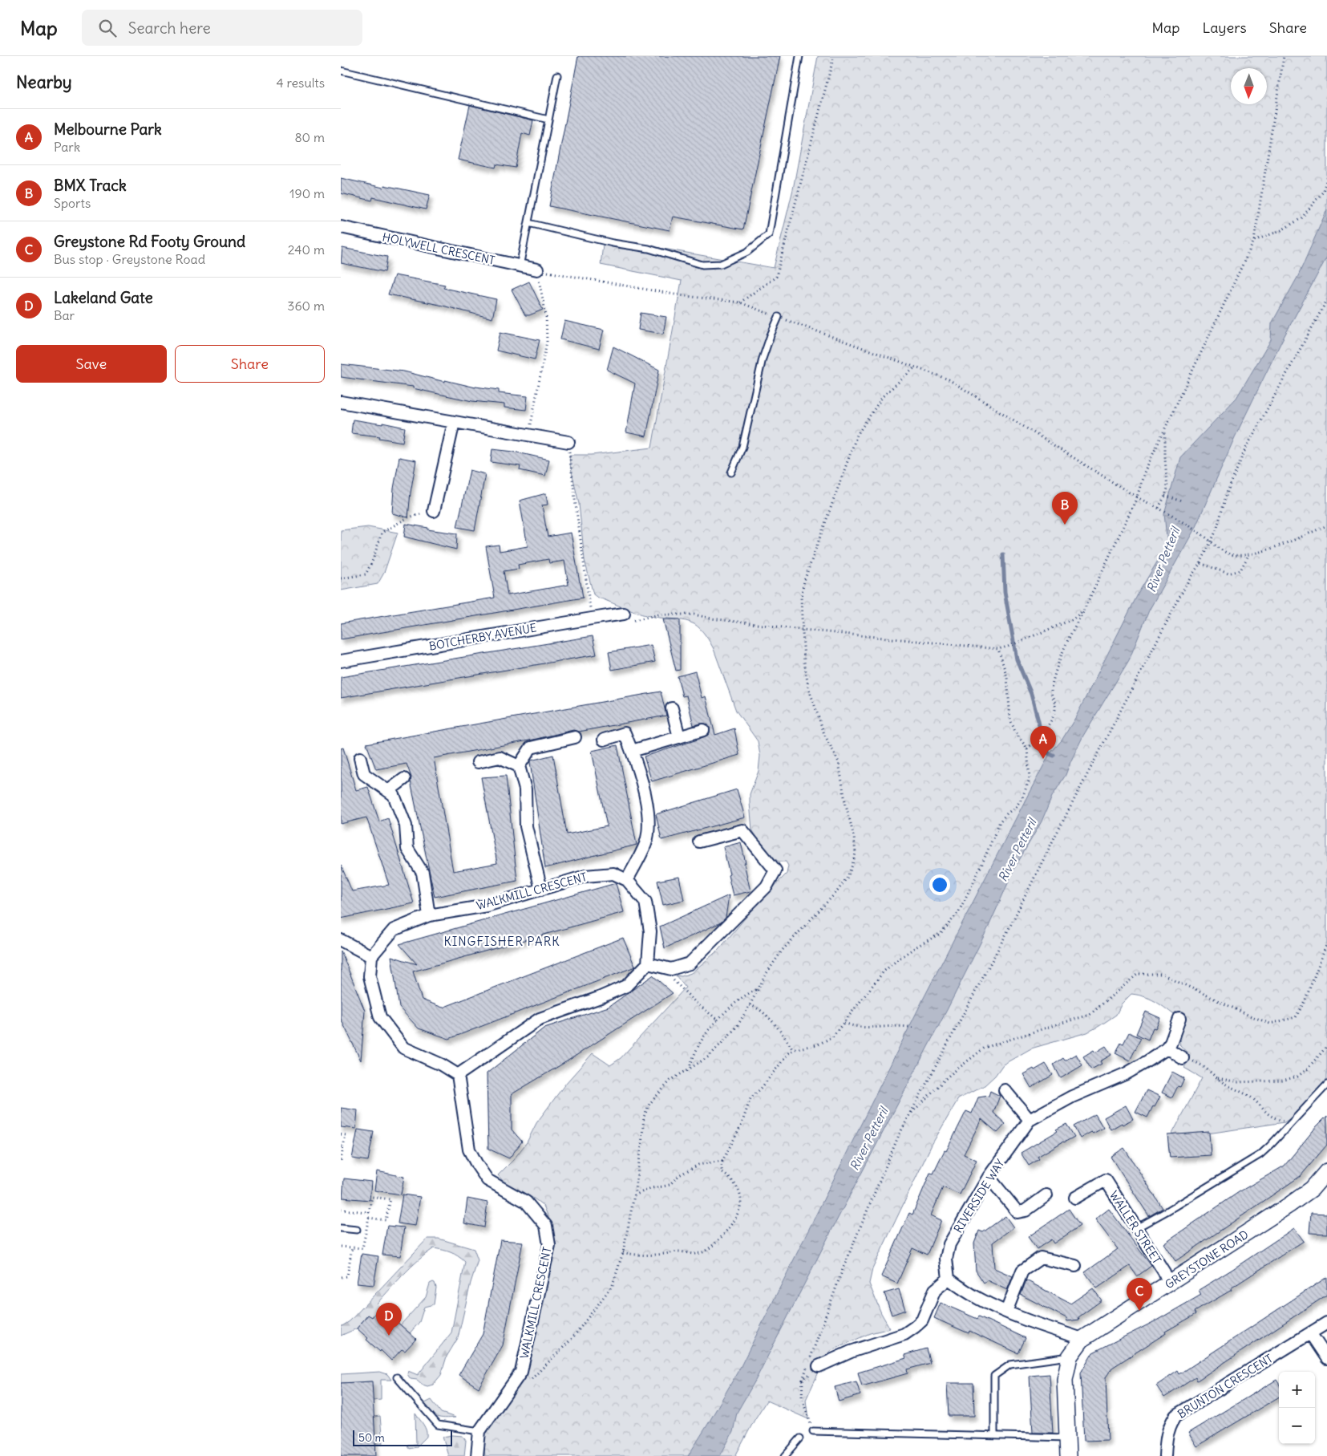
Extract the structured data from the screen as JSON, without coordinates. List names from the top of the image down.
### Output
{
  "streets": {
    "street": [
      "HOLYWELL CRESCENT",
      "BOTCHERBY AVENUE",
      "WALKMILL CRESCENT",
      "RIVERSIDE WAY",
      "WALLER STREET",
      "GREYSTONE ROAD",
      "BRUNTON CRESCENT"
    ]
  },
  "crossings": [
    ["WALLER STREET", "GREYSTONE ROAD"]
  ],
  "districts": ["KINGFISHER PARK"],
  "water": ["River Petteril"],
  "scale_bar": "50 m",
  "north": "bottom",
  "page": {
    "header": "Map",
    "search": "Search here",
    "nav": ["Map", "Layers", "Share"],
    "heading": ["Nearby", "4 results"],
    "list": [
      {
        "mark": "A",
        "name": "Melbourne Park",
        "note": "Park",
        "value": "80 m"
      },
      {
        "mark": "B",
        "name": "BMX Track",
        "note": "Sports",
        "value": "190 m"
      },
      {
        "mark": "C",
        "name": "Greystone Rd Footy Ground",
        "note": "Bus stop · Greystone Road",
        "value": "240 m"
      },
      {
        "mark": "D",
        "name": "Lakeland Gate",
        "note": "Bar",
        "value": "360 m"
      }
    ],
    "buttons": ["Save", "Share"],
    "pins": [
      "B",
      "A",
      "C",
      "D"
    ],
    "map_buttons": ["+", "−"],
    "scale": "50 m"
  }
}
